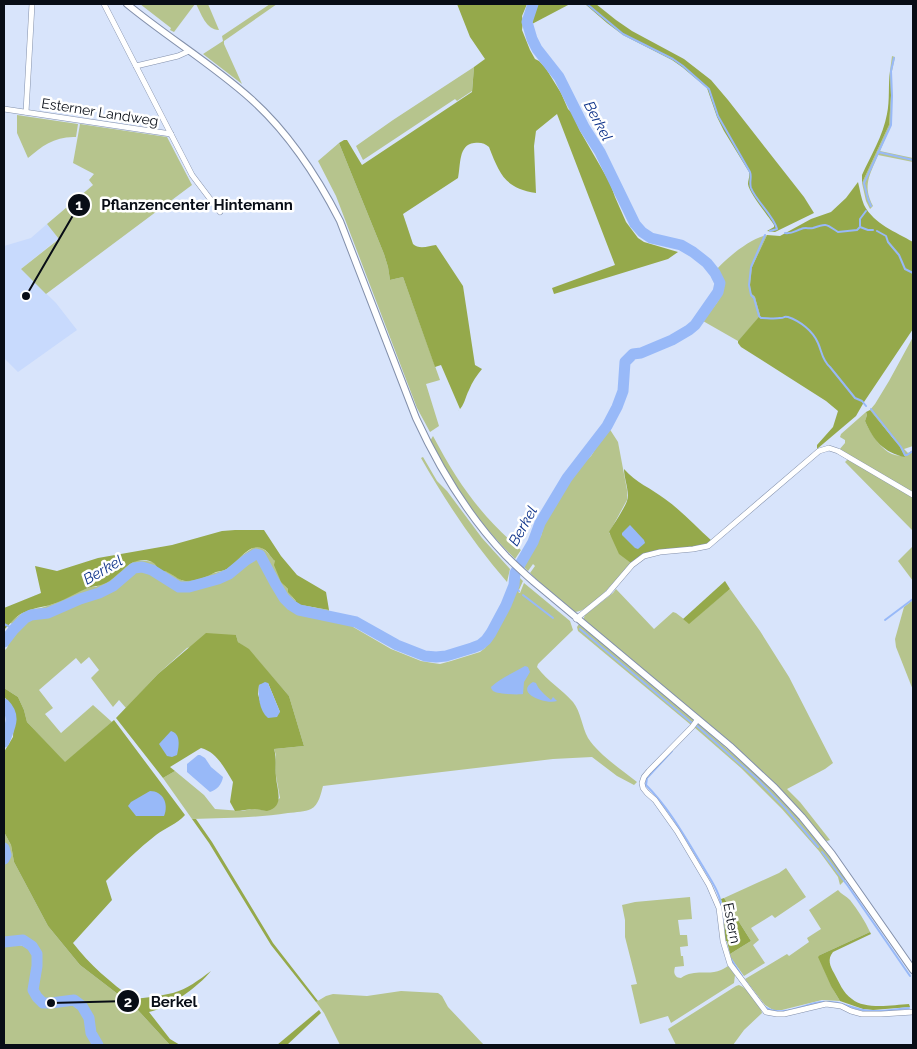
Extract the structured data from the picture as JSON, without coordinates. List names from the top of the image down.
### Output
{
  "streets": {
    "street": ["Esterner Landweg", "Estern"]
  },
  "water": ["Berkel"],
  "places": ["Pflanzencenter Hintemann", "Berkel"]
}
